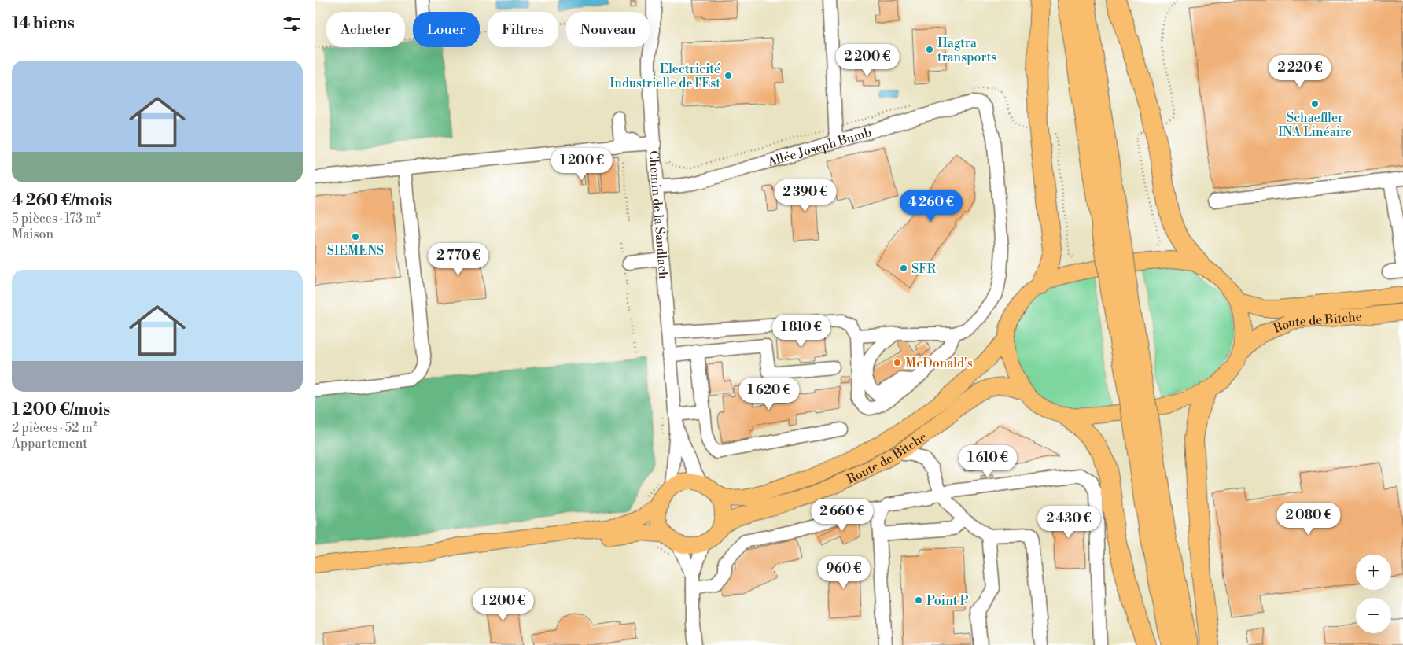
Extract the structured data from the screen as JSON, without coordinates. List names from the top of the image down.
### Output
{
  "streets": {
    "main road": ["Route de Bitche"],
    "street": ["Allée Joseph Bumb", "Chemin de la Sandlach"]
  },
  "crossings": [
    ["Allée Joseph Bumb", "Chemin de la Sandlach"],
    ["Chemin de la Sandlach", "Route de Bitche"]
  ],
  "places": [
    "Hagtra transports",
    "Electricité Industrielle de l'Est",
    "Schaeffler INA Linéaire",
    "SIEMENS",
    "SFR",
    "McDonald's",
    "Point P"
  ],
  "page": {
    "heading": "14 biens",
    "chip": [
      "Acheter",
      "Louer",
      "Filtres",
      "Nouveau"
    ],
    "price": [
      "2 200 €",
      "2 220 €",
      "1 200 €",
      "2 390 €",
      "4 260 €",
      "2 770 €",
      "1 810 €",
      "1 620 €",
      "1 610 €",
      "2 660 €",
      "2 080 €",
      "2 430 €",
      "960 €",
      "1 200 €"
    ],
    "list": [
      {
        "name": "4 260 €/mois",
        "note": "5 pièces · 173 m² · Maison"
      },
      {
        "name": "1 200 €/mois",
        "note": "2 pièces · 52 m² · Appartement"
      }
    ],
    "map_buttons": ["+", "−"]
  }
}
